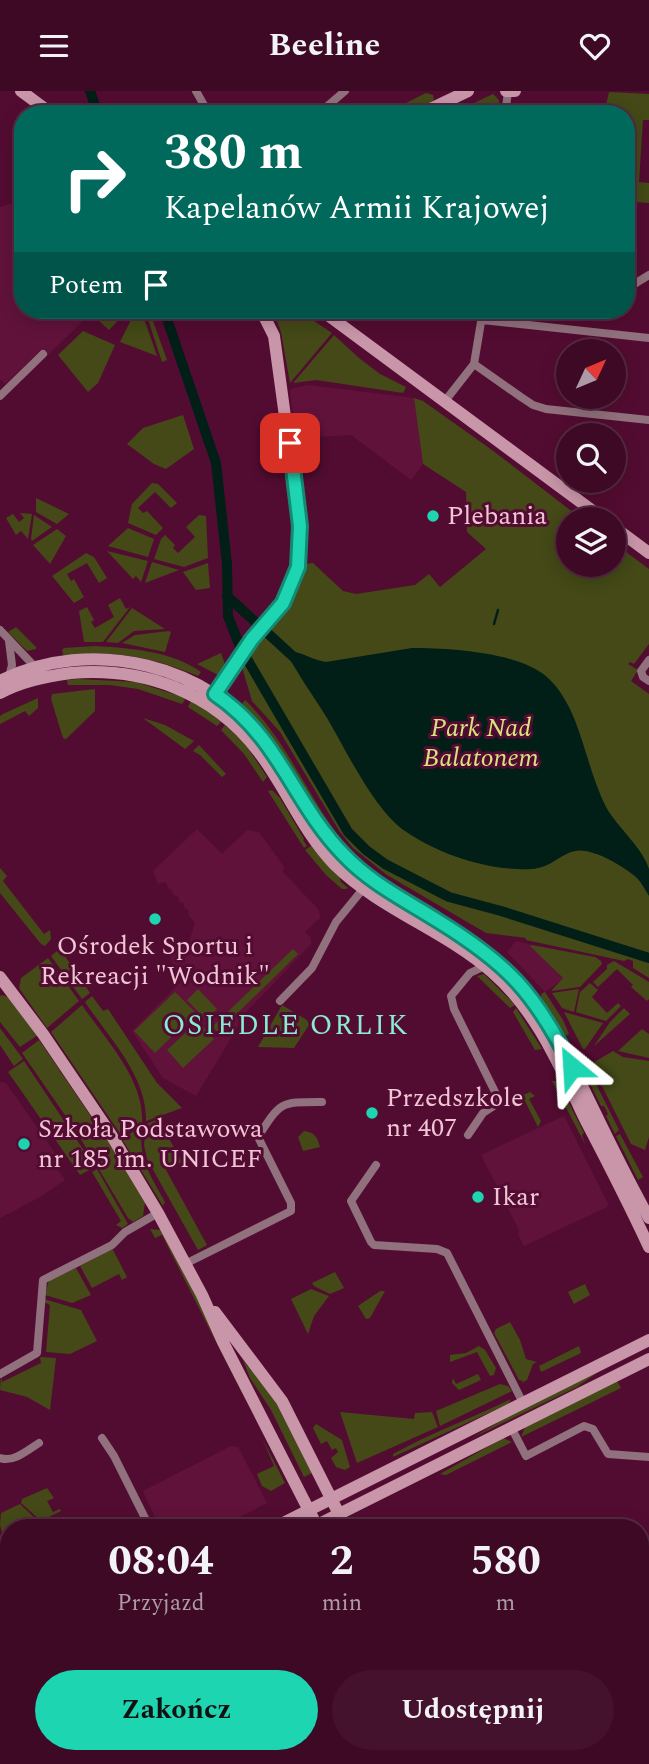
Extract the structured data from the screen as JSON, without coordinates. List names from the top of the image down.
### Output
{
  "districts": ["OSIEDLE ORLIK"],
  "parks": ["Park Nad Balatonem"],
  "places": [
    "Plebania",
    "Ośrodek Sportu i Rekreacji \"Wodnik\"",
    "Przedszkole nr 407",
    "Szkoła Podstawowa nr 185 im. UNICEF",
    "Ikar"
  ],
  "north": "top right",
  "page": {
    "header": "Beeline",
    "turn": ["380 m", "Kapelanów Armii Krajowej"],
    "then": "Potem",
    "eta": [
      "08:04",
      "Przyjazd",
      "2",
      "min",
      "580",
      "m"
    ],
    "buttons": ["Zakończ", "Udostępnij"]
  }
}
